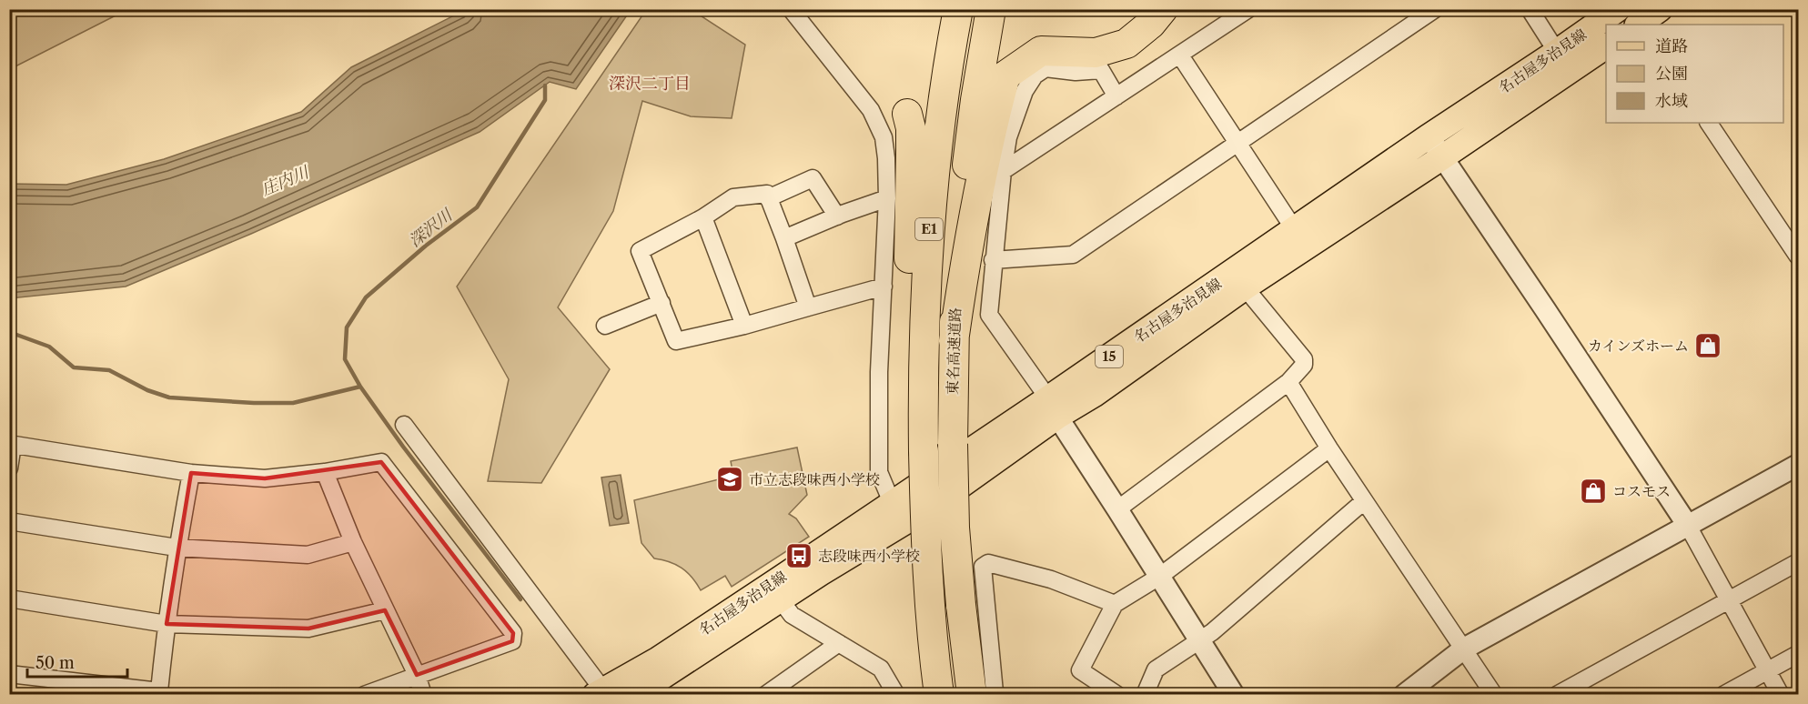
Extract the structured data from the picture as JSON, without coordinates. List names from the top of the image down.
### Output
{
  "streets": {
    "highway": ["E1", "東名高速道路"],
    "main road": ["名古屋多治見線", "15"]
  },
  "districts": ["深沢二丁目"],
  "water": ["庄内川", "深沢川"],
  "places": {
    "shop": ["カインズホーム", "コスモス"],
    "school or university": ["市立志段味西小学校"],
    "bus stop": ["志段味西小学校"]
  },
  "legend": ["道路", "公園", "水域"],
  "scale_bar": "50 m"
}
